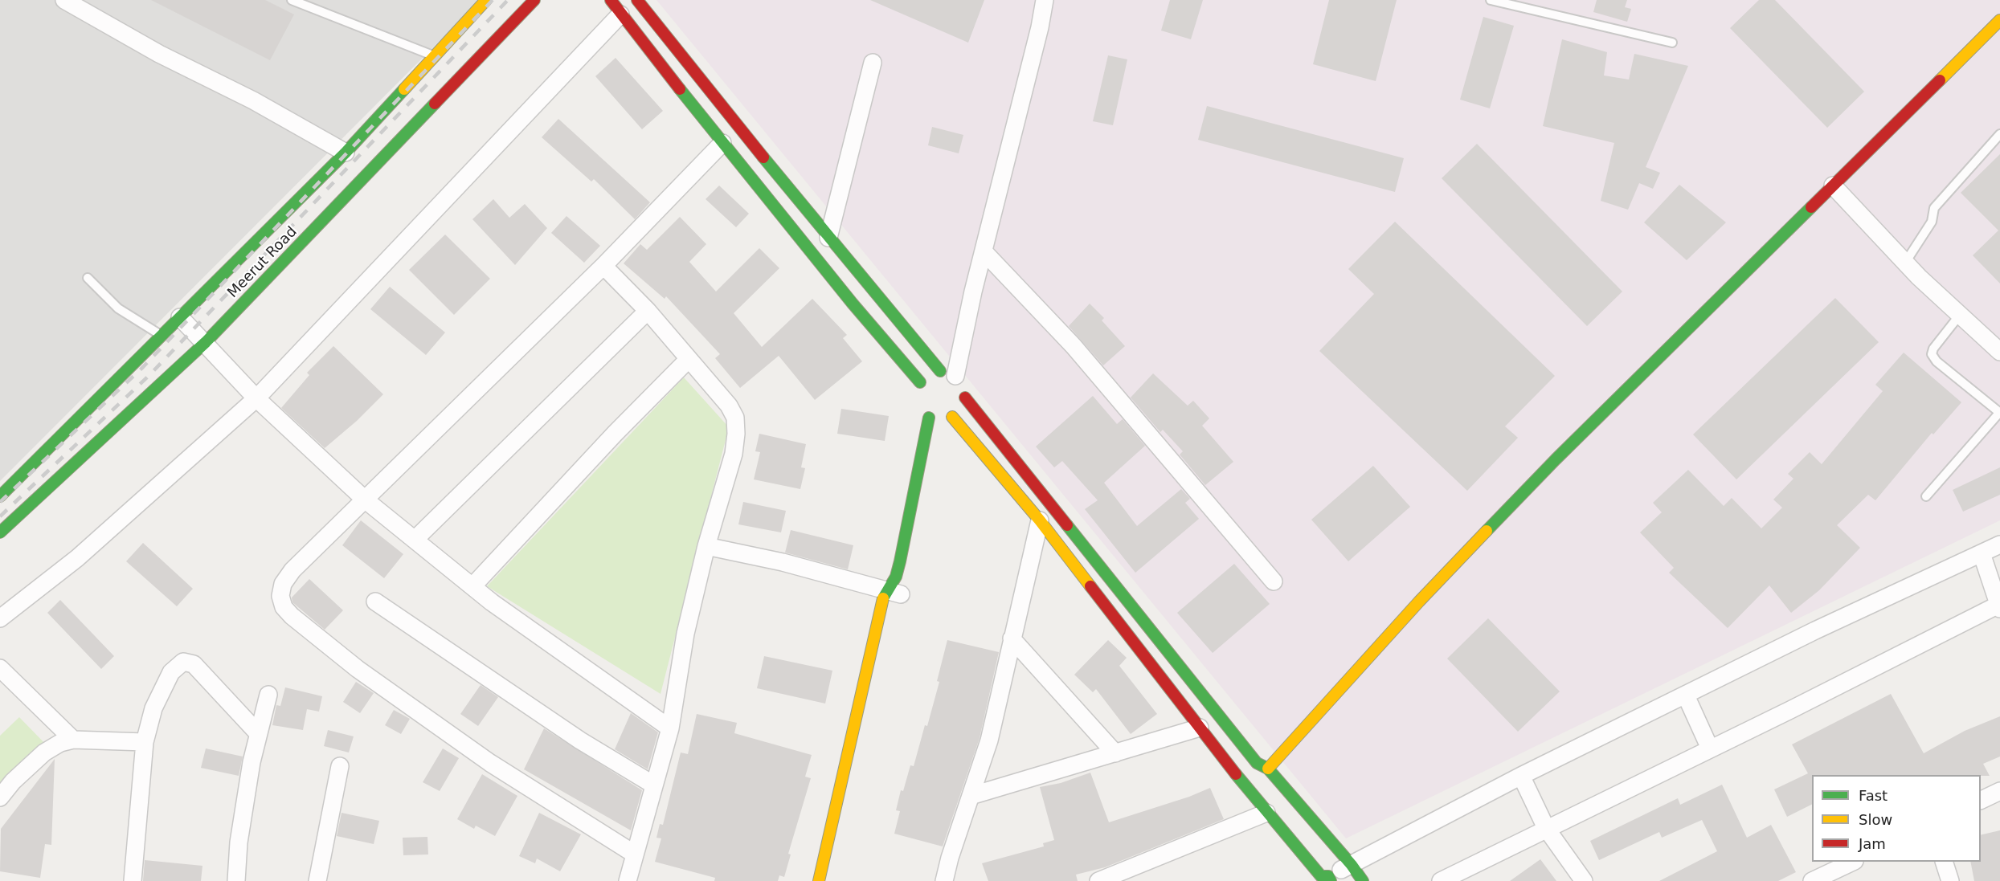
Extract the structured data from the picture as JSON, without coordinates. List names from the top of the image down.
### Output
{
  "streets": {
    "street": ["Meerut Road"]
  },
  "legend": ["Fast", "Slow", "Jam"]
}
